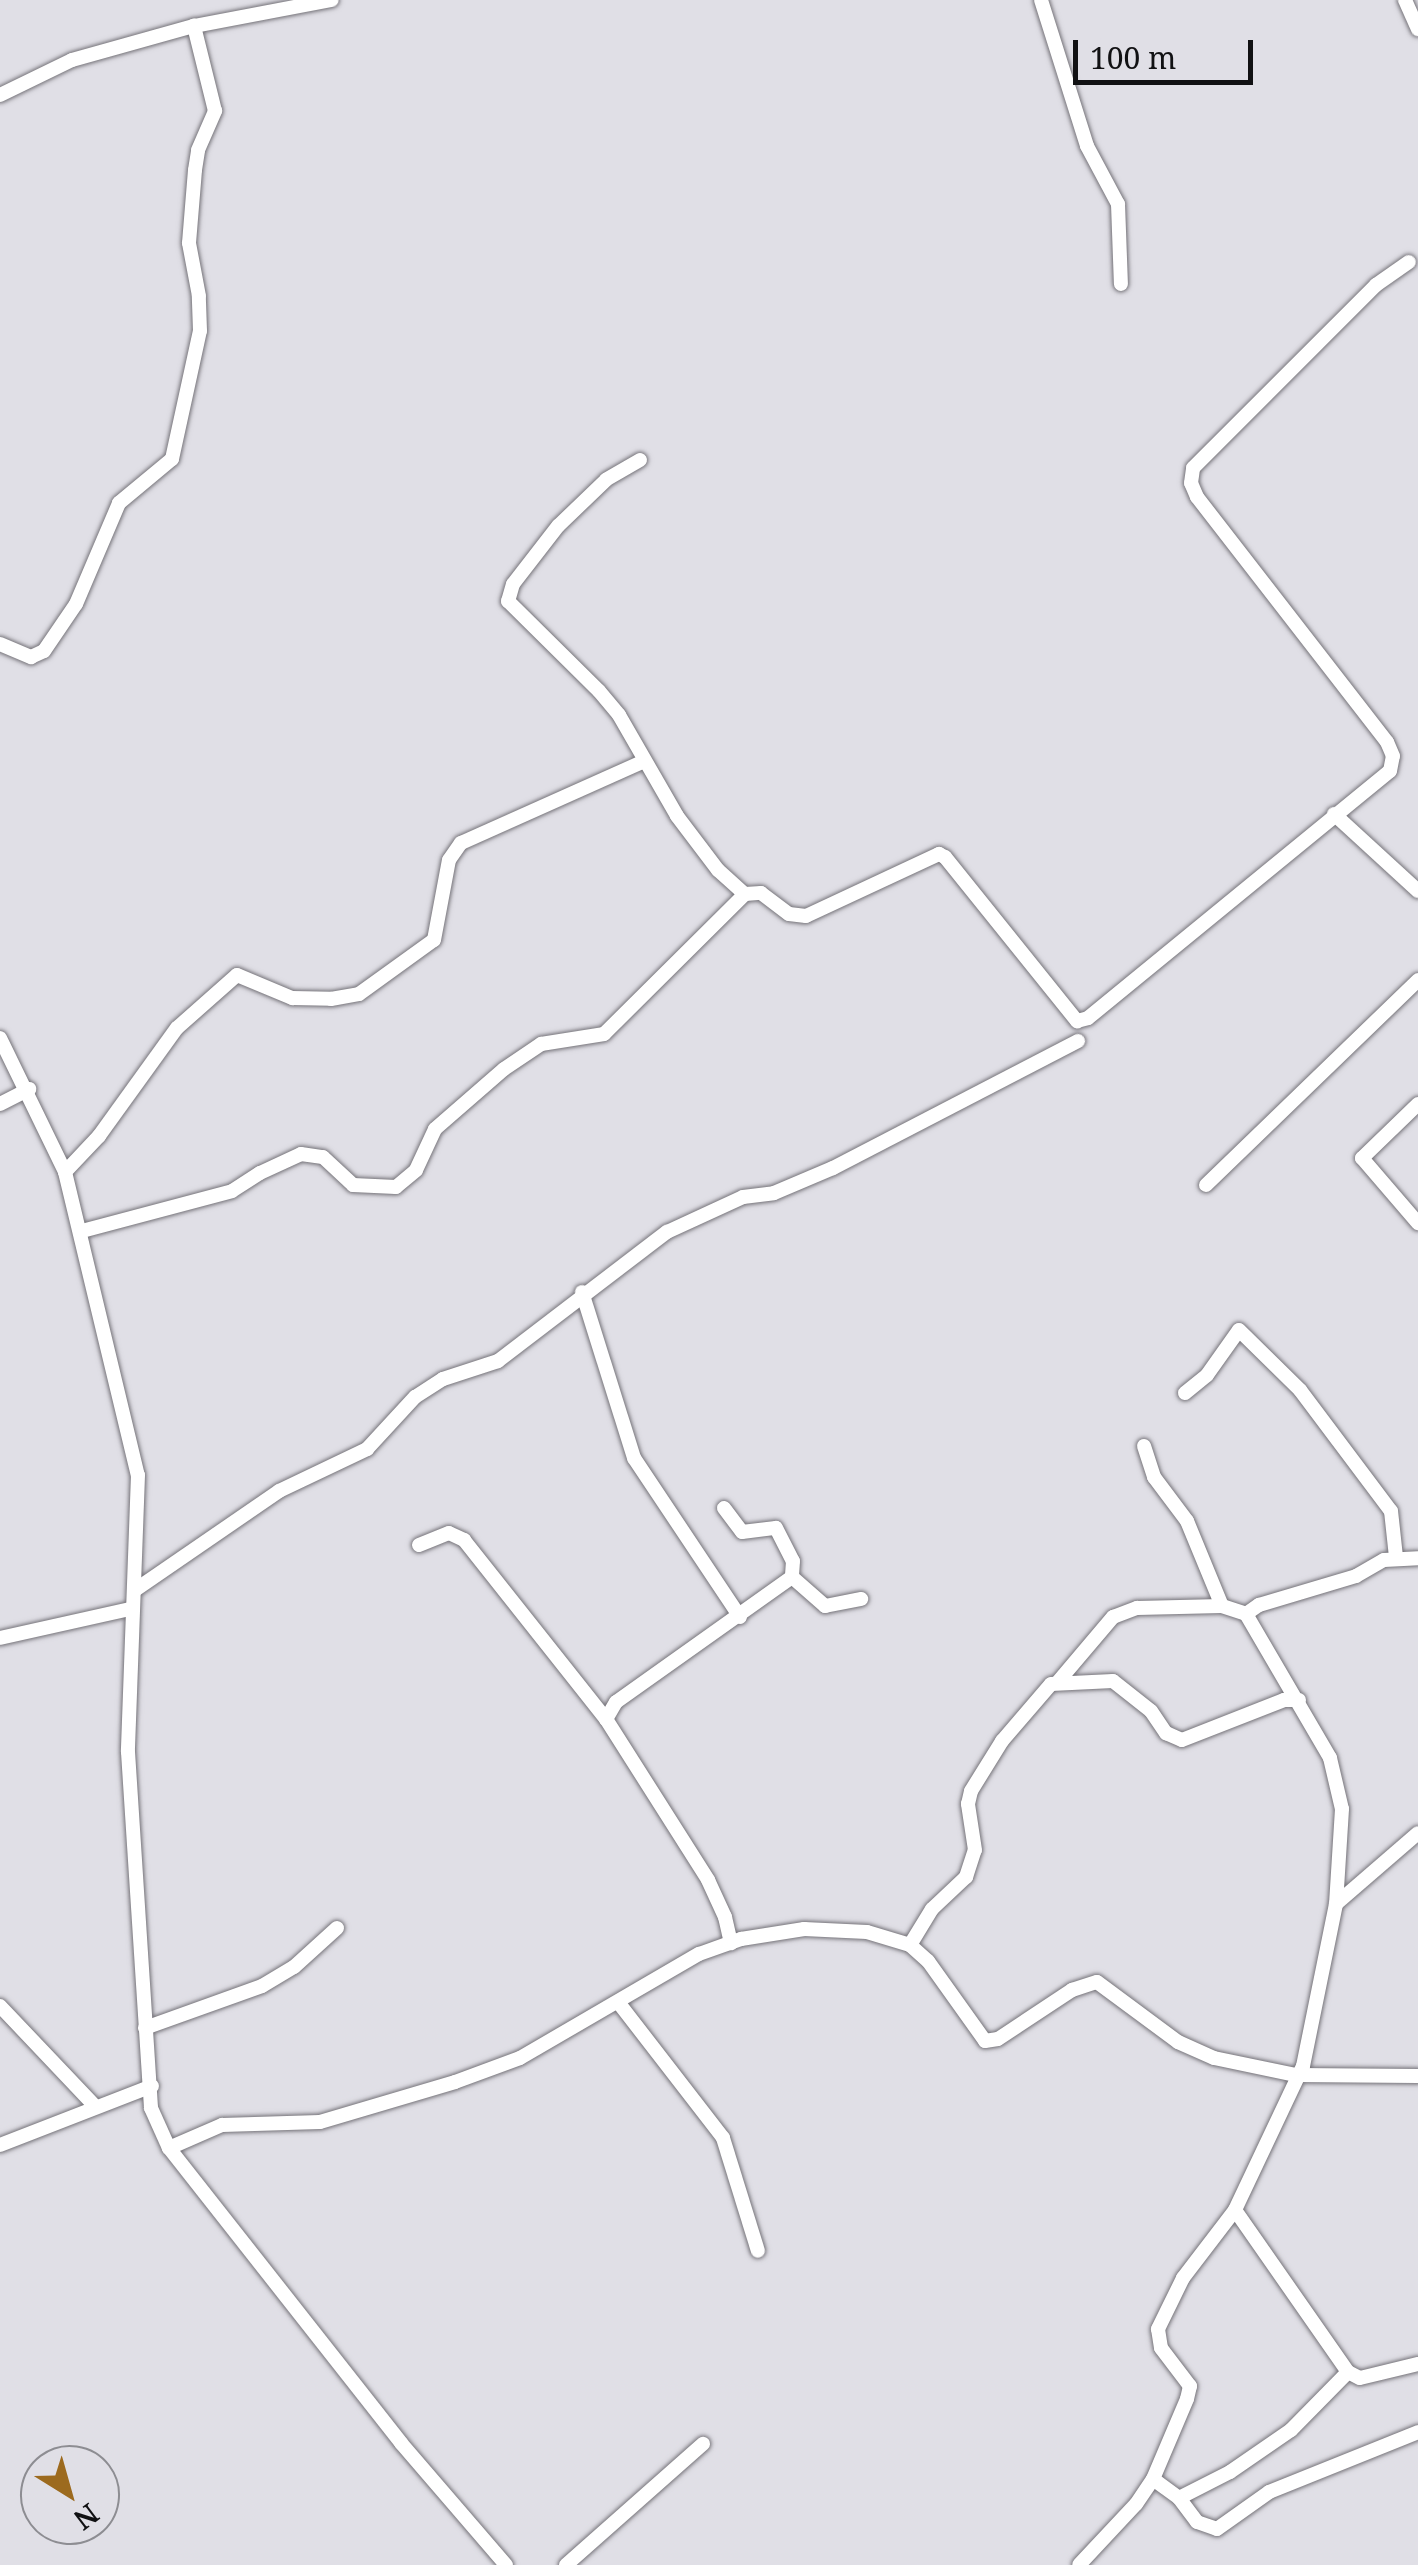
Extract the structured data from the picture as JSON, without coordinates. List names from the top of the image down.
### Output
{
  "scale_bar": "100 m",
  "north": "bottom right"
}
